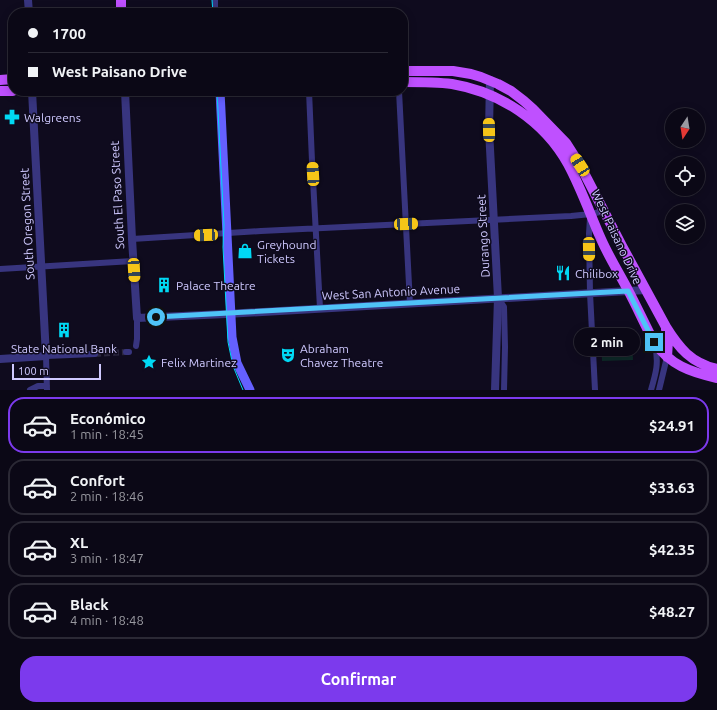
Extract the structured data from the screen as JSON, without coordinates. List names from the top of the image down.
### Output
{
  "streets": {
    "main road": ["West Paisano Drive"],
    "street": [
      "South El Paso Street",
      "South Oregon Street",
      "Durango Street",
      "West San Antonio Avenue"
    ]
  },
  "crossings": [
    ["South El Paso Street", "West San Antonio Avenue"],
    ["Durango Street", "West Paisano Drive"],
    ["Durango Street", "West San Antonio Avenue"],
    ["West Paisano Drive", "West San Antonio Avenue"]
  ],
  "places": {
    "pharmacy": ["Walgreens"],
    "shop": ["Greyhound Tickets"],
    "restaurant": ["Chilibox"],
    "building": ["Palace Theatre", "State National Bank"],
    "theatre": ["Abraham Chavez Theatre"],
    "place": ["Felix Martinez"]
  },
  "scale_bar": "100 m",
  "north": "bottom",
  "page": {
    "banner": ["1700", "West Paisano Drive"],
    "bubble": "2 min",
    "scale": "100 m",
    "list": [
      {
        "name": "Económico",
        "note": "1 min · 18:45",
        "value": "$24.91"
      },
      {
        "name": "Confort",
        "note": "2 min · 18:46",
        "value": "$33.63"
      },
      {
        "name": "XL",
        "note": "3 min · 18:47",
        "value": "$42.35"
      },
      {
        "name": "Black",
        "note": "4 min · 18:48",
        "value": "$48.27"
      }
    ],
    "buttons": "Confirmar"
  }
}
